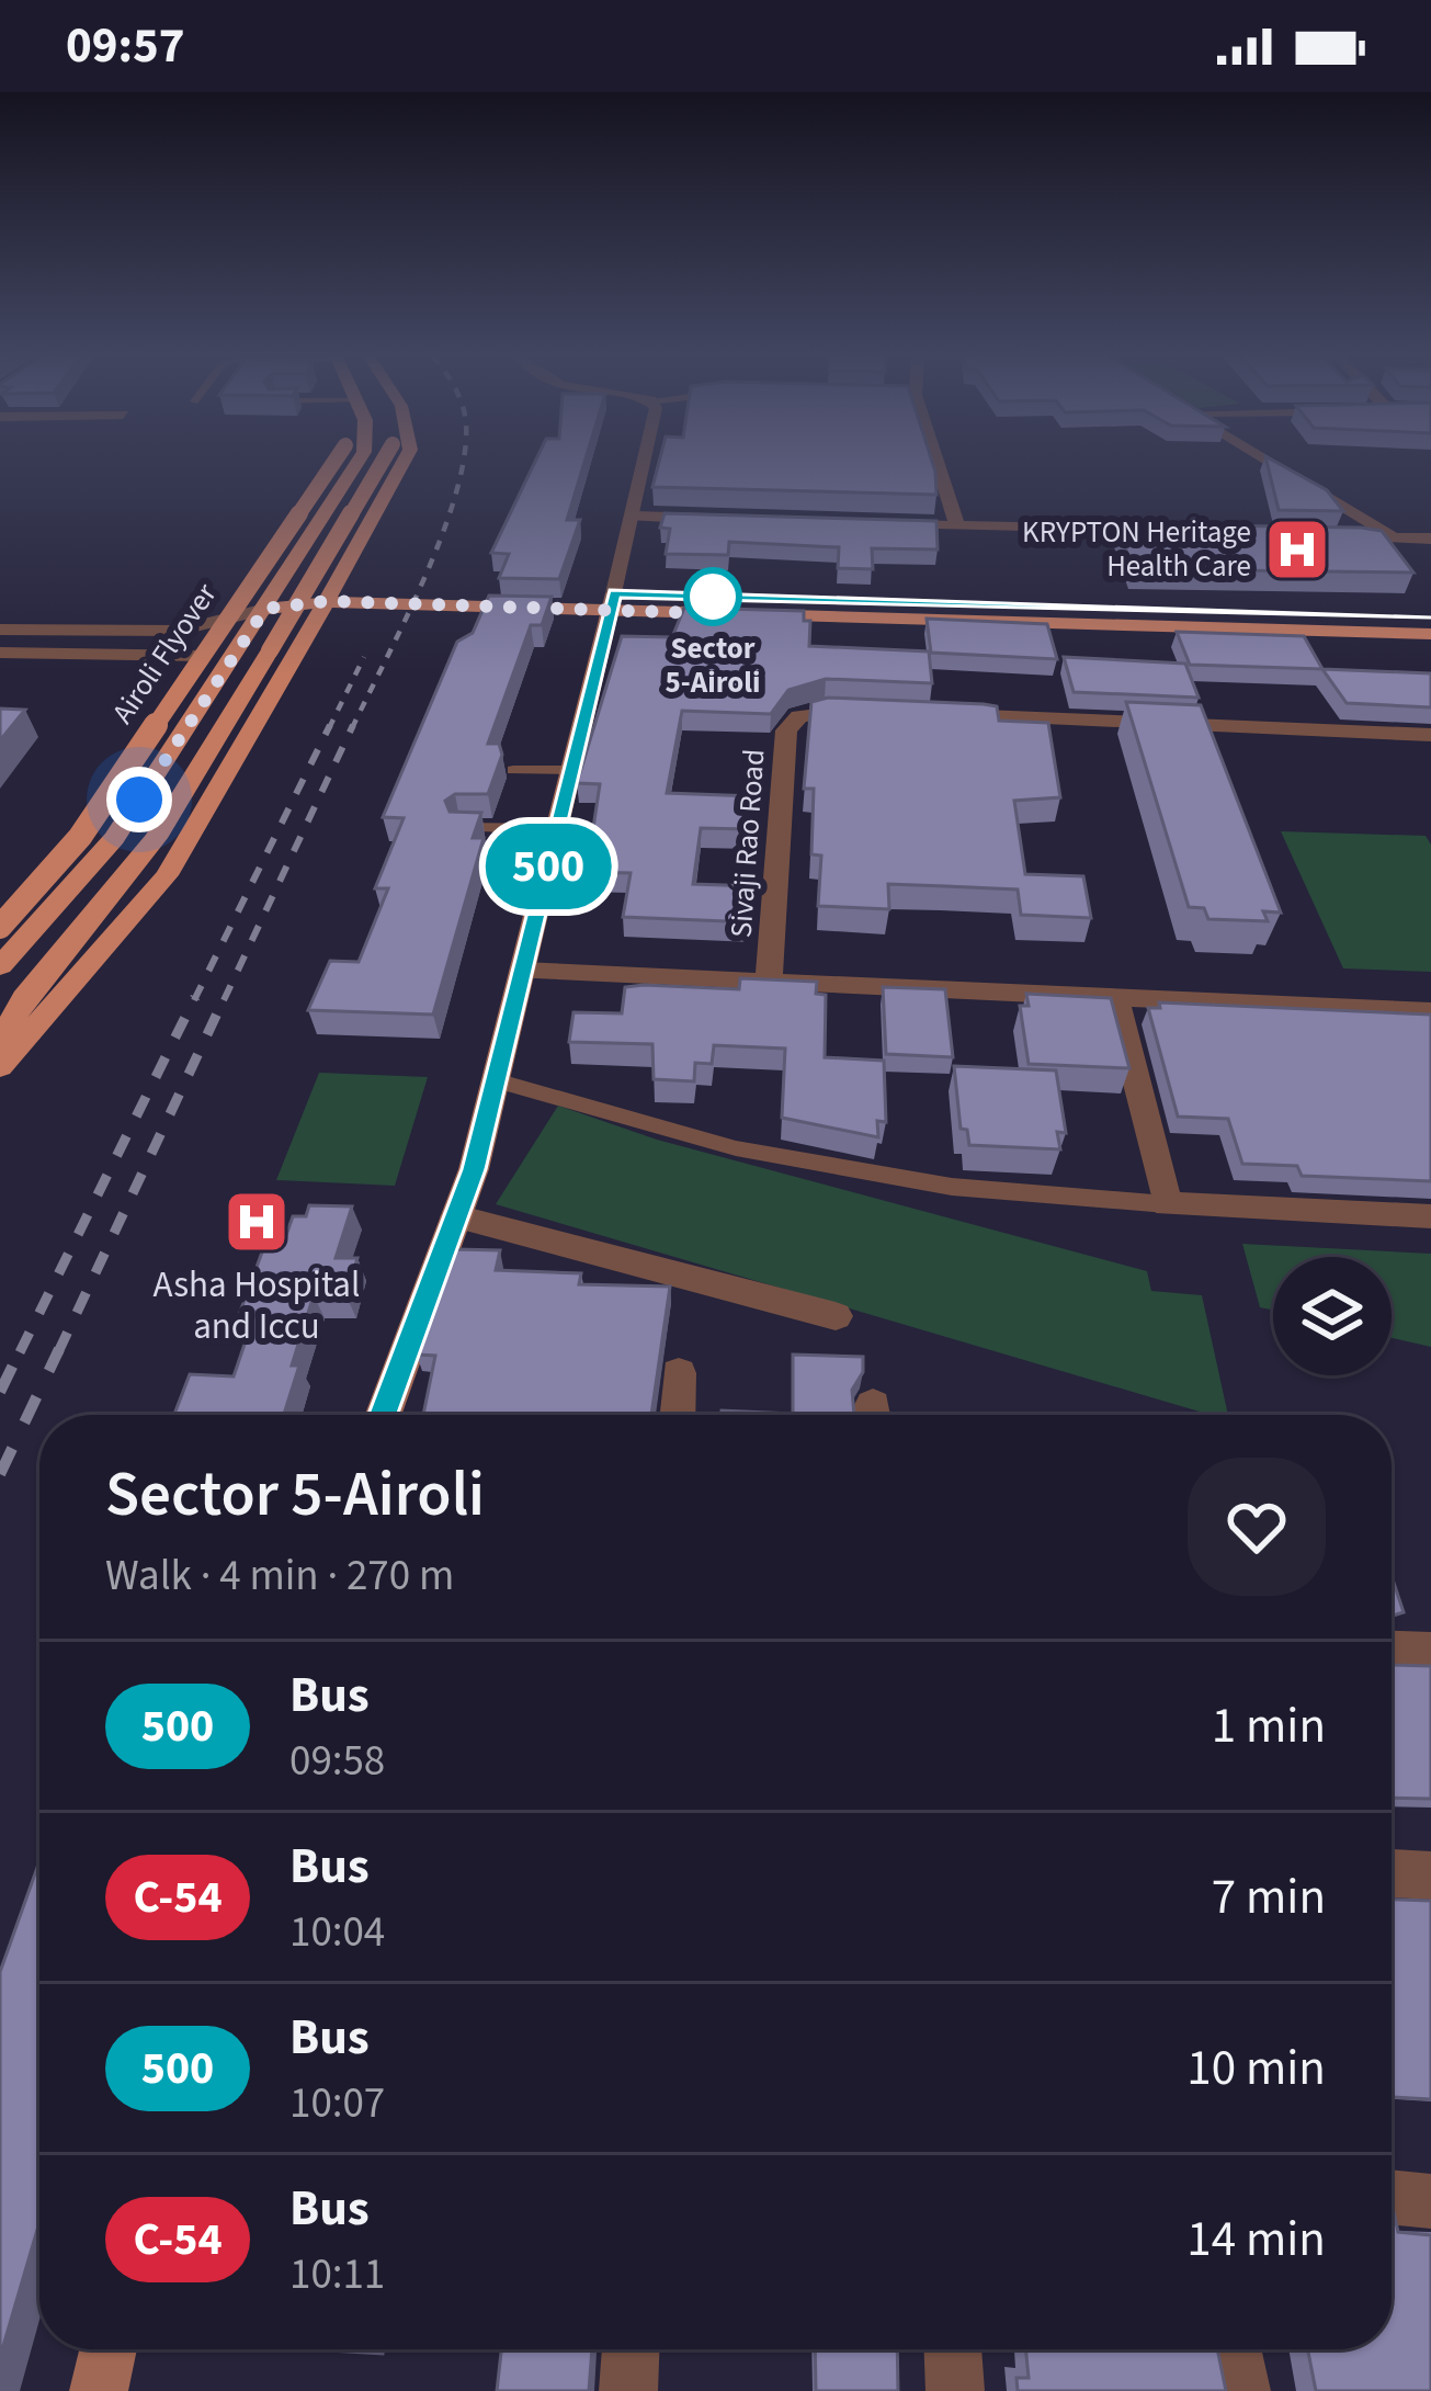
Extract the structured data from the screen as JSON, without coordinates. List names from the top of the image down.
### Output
{
  "streets": {
    "main road": ["Airoli Flyover"],
    "street": ["Sivaji Rao Road"]
  },
  "places": {
    "hospital": ["KRYPTON Heritage Health Care", "Asha Hospital and Iccu"],
    "other": ["Sector 5-Airoli"]
  },
  "lines": ["bus line 500"],
  "page": {
    "status": "09:57",
    "on_map": "500",
    "heading": ["Sector 5-Airoli", "Walk · 4 min · 270 m"],
    "list": [
      {
        "mark": "500",
        "name": "Bus",
        "note": "09:58",
        "value": "1 min"
      },
      {
        "mark": "C-54",
        "name": "Bus",
        "note": "10:04",
        "value": "7 min"
      },
      {
        "mark": "500",
        "name": "Bus",
        "note": "10:07",
        "value": "10 min"
      },
      {
        "mark": "C-54",
        "name": "Bus",
        "note": "10:11",
        "value": "14 min"
      }
    ]
  }
}
